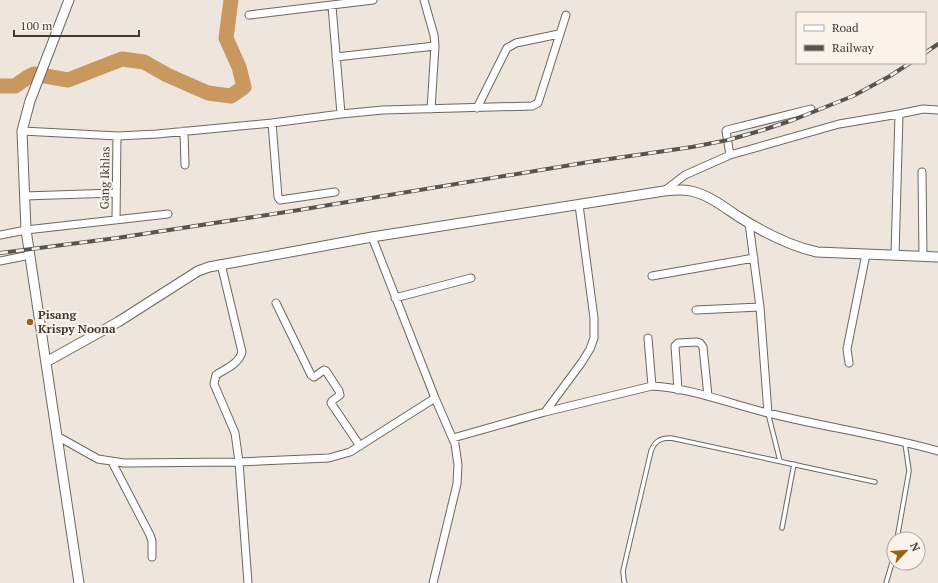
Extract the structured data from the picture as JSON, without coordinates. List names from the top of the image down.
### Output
{
  "streets": {
    "street": ["Gang Ikhlas"]
  },
  "places": ["Pisang Krispy Noona"],
  "legend": ["Road", "Railway"],
  "scale_bar": "100 m",
  "north": "top right"
}
